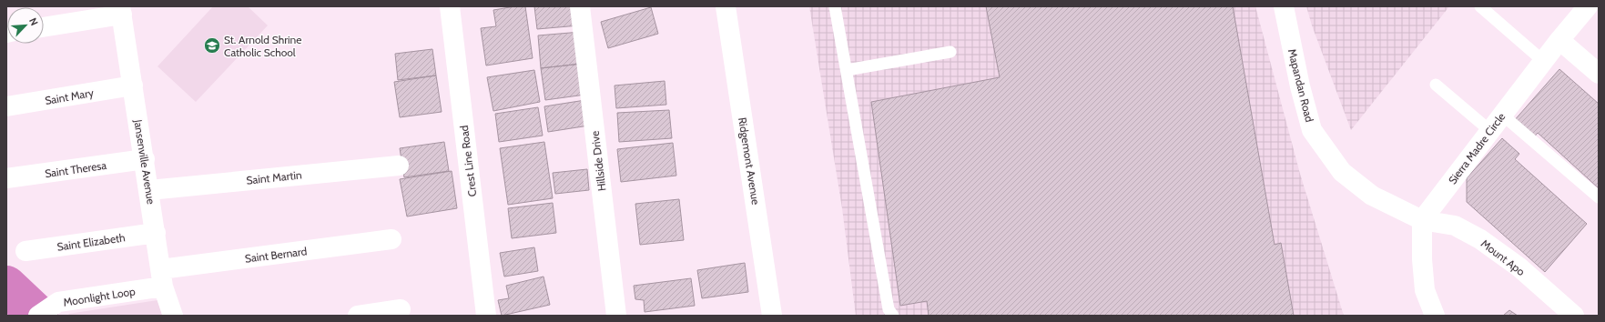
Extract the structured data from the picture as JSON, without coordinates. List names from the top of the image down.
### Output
{
  "streets": {
    "street": [
      "Mapandan Road",
      "Saint Mary",
      "Sierra Madre Circle",
      "Crest Line Road",
      "Hillside Drive",
      "Ridgemont Avenue",
      "Jansenville Avenue",
      "Saint Theresa",
      "Saint Martin",
      "Saint Elizabeth",
      "Saint Bernard",
      "Mount Apo",
      "Moonlight Loop"
    ]
  },
  "crossings": [
    ["Mapandan Road", "Sierra Madre Circle"],
    ["Mapandan Road", "Mount Apo"],
    ["Saint Mary", "Jansenville Avenue"],
    ["Sierra Madre Circle", "Mount Apo"],
    ["Jansenville Avenue", "Saint Theresa"],
    ["Jansenville Avenue", "Saint Martin"],
    ["Jansenville Avenue", "Saint Elizabeth"],
    ["Jansenville Avenue", "Saint Bernard"],
    ["Jansenville Avenue", "Moonlight Loop"],
    ["Saint Bernard", "Moonlight Loop"]
  ],
  "places": {
    "school or university": ["St. Arnold Shrine Catholic School"]
  },
  "north": "top right"
}
